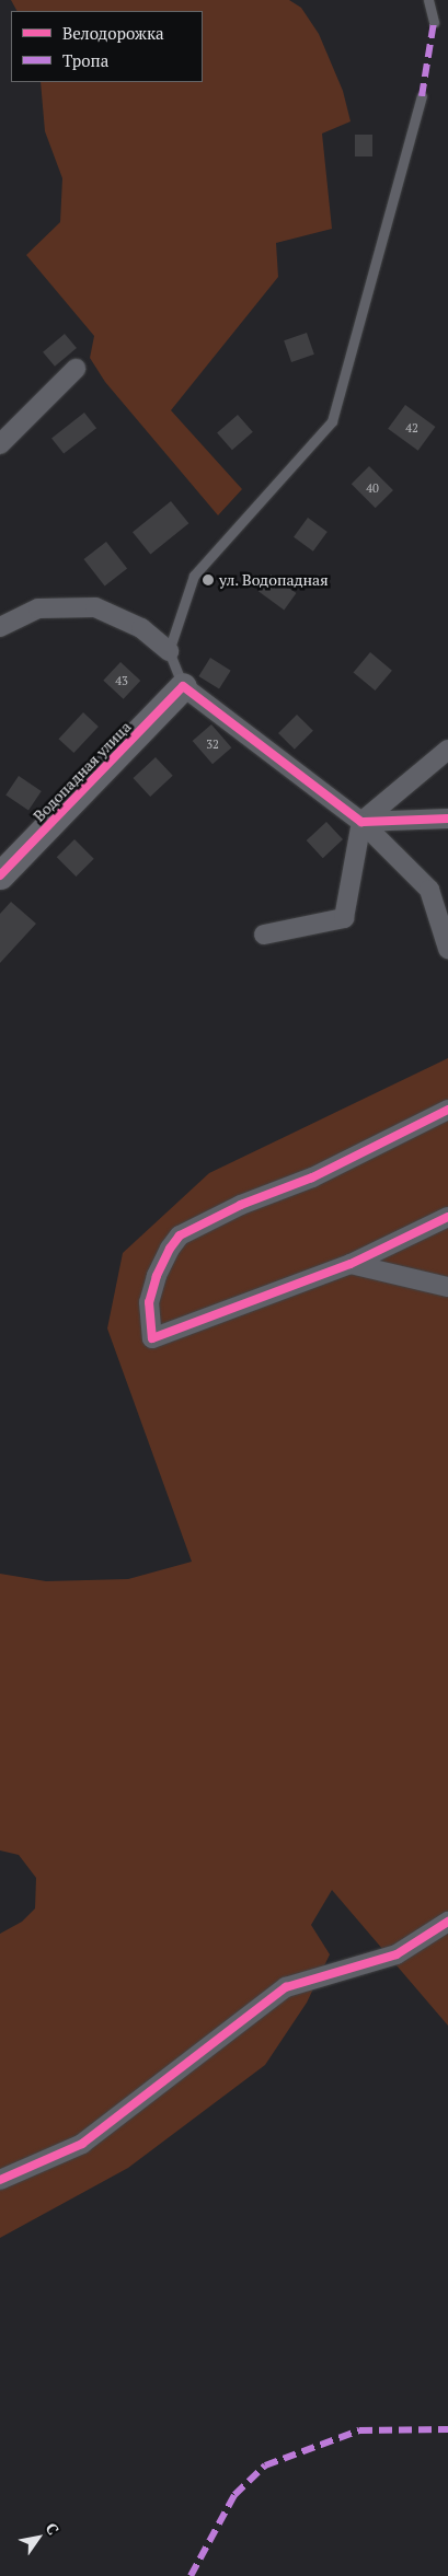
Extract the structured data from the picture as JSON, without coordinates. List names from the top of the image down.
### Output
{
  "streets": {
    "street": ["Водопадная улица"]
  },
  "places": ["ул. Водопадная"],
  "house_numbers": [
    "42",
    "40",
    "43",
    "32"
  ],
  "legend": ["Велодорожка", "Тропа"],
  "north": "top right"
}
